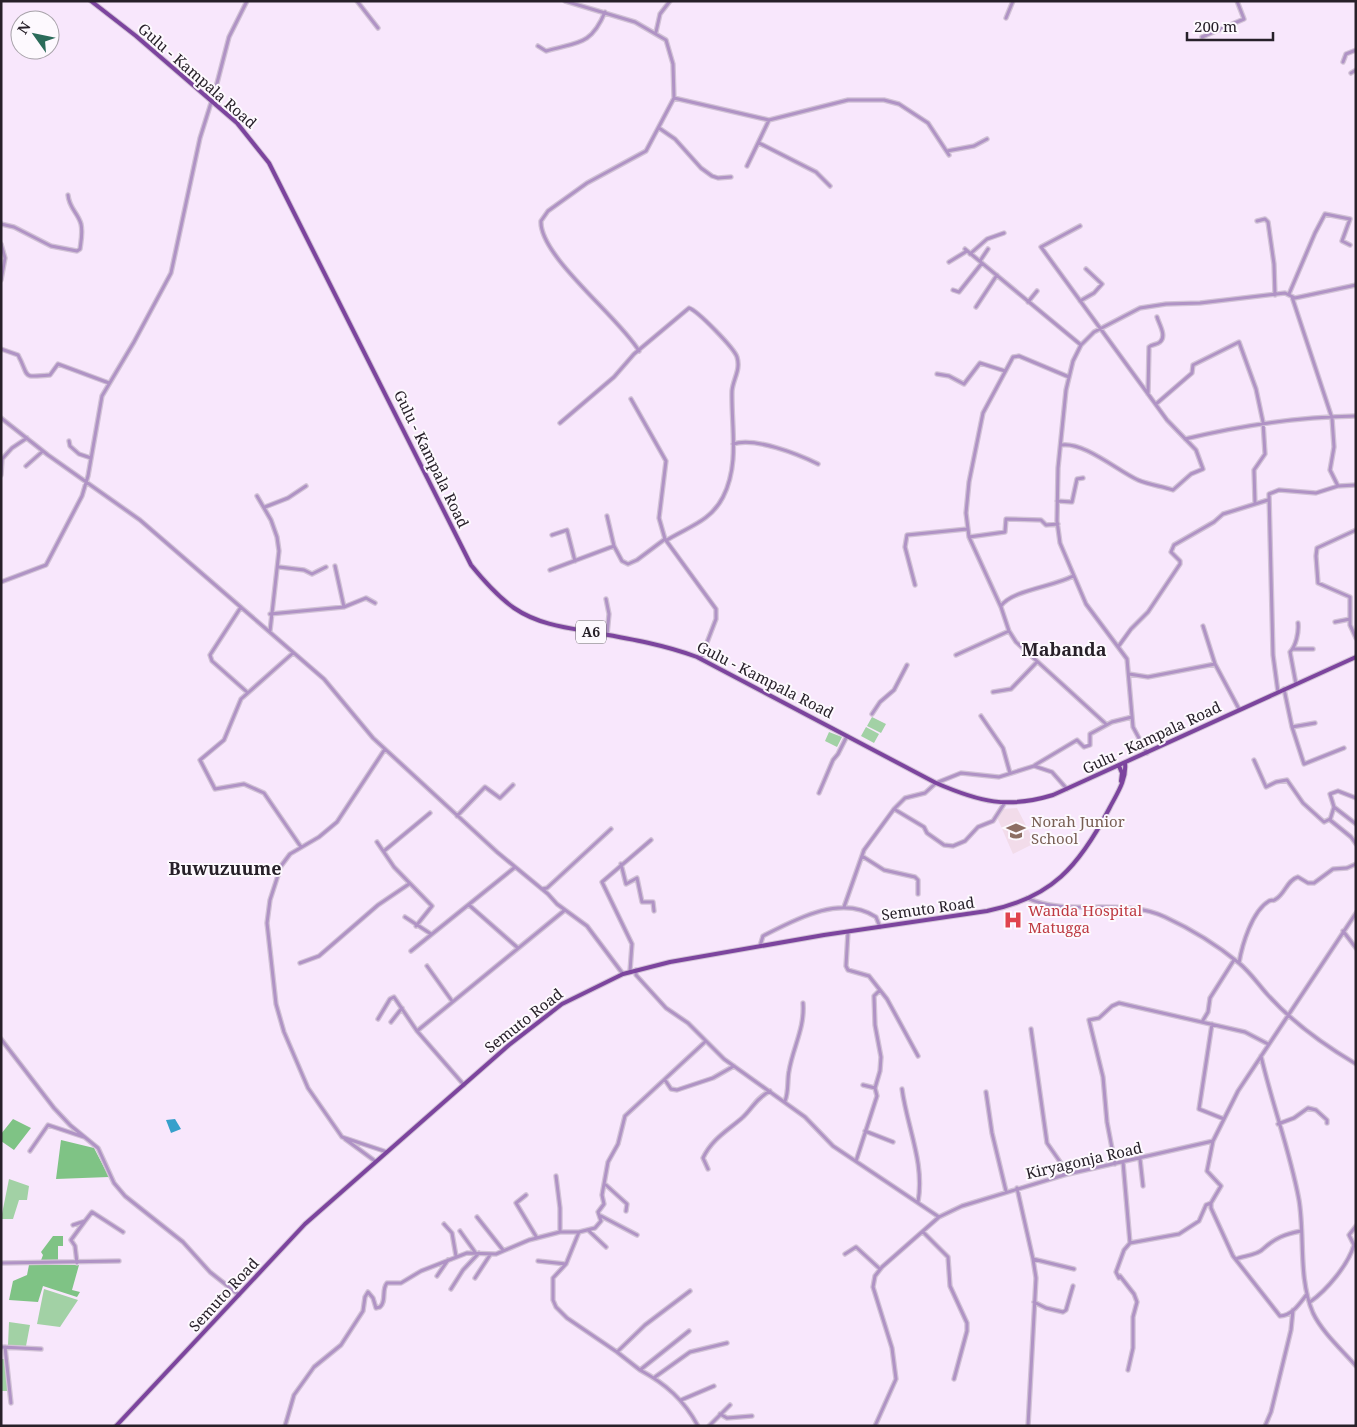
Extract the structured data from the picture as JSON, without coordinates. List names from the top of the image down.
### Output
{
  "streets": {
    "main road": ["Gulu - Kampala Road", "A6", "Semuto Road"],
    "street": ["Kiryagonja Road"]
  },
  "crossings": [
    ["Gulu - Kampala Road", "Semuto Road"]
  ],
  "districts": ["Mabanda", "Buwuzuume"],
  "places": {
    "school or university": ["Norah Junior School"],
    "hospital": ["Wanda Hospital Matugga"]
  },
  "scale_bar": "200 m",
  "north": "top left"
}
